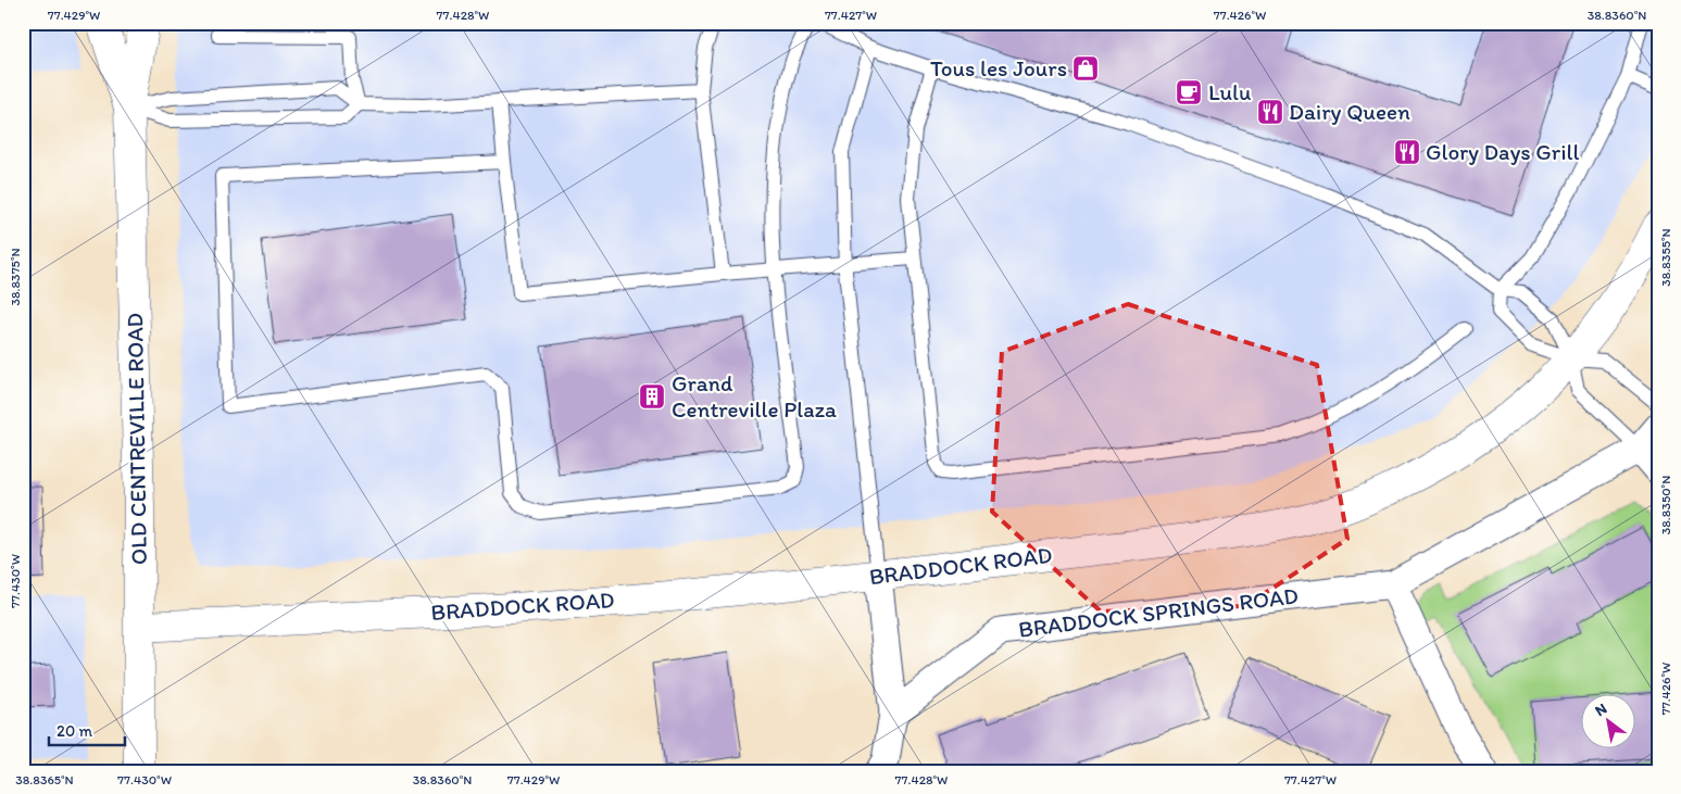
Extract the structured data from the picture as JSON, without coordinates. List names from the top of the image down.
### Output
{
  "streets": {
    "street": ["OLD CENTREVILLE ROAD", "BRADDOCK ROAD", "BRADDOCK SPRINGS ROAD"]
  },
  "crossings": [
    ["OLD CENTREVILLE ROAD", "BRADDOCK ROAD"]
  ],
  "places": {
    "shop": ["Tous les Jours"],
    "cafe": ["Lulu"],
    "restaurant": ["Dairy Queen", "Glory Days Grill"],
    "building": ["Grand Centreville Plaza"]
  },
  "scale_bar": "20 m",
  "north": "top left",
  "coordinates": [
    "77.429°W",
    "77.428°W",
    "77.427°W",
    "77.426°W",
    "38.8360°N",
    "38.8355°N",
    "38.8375°N",
    "38.8350°N",
    "77.430°W",
    "38.8365°N"
  ]
}
